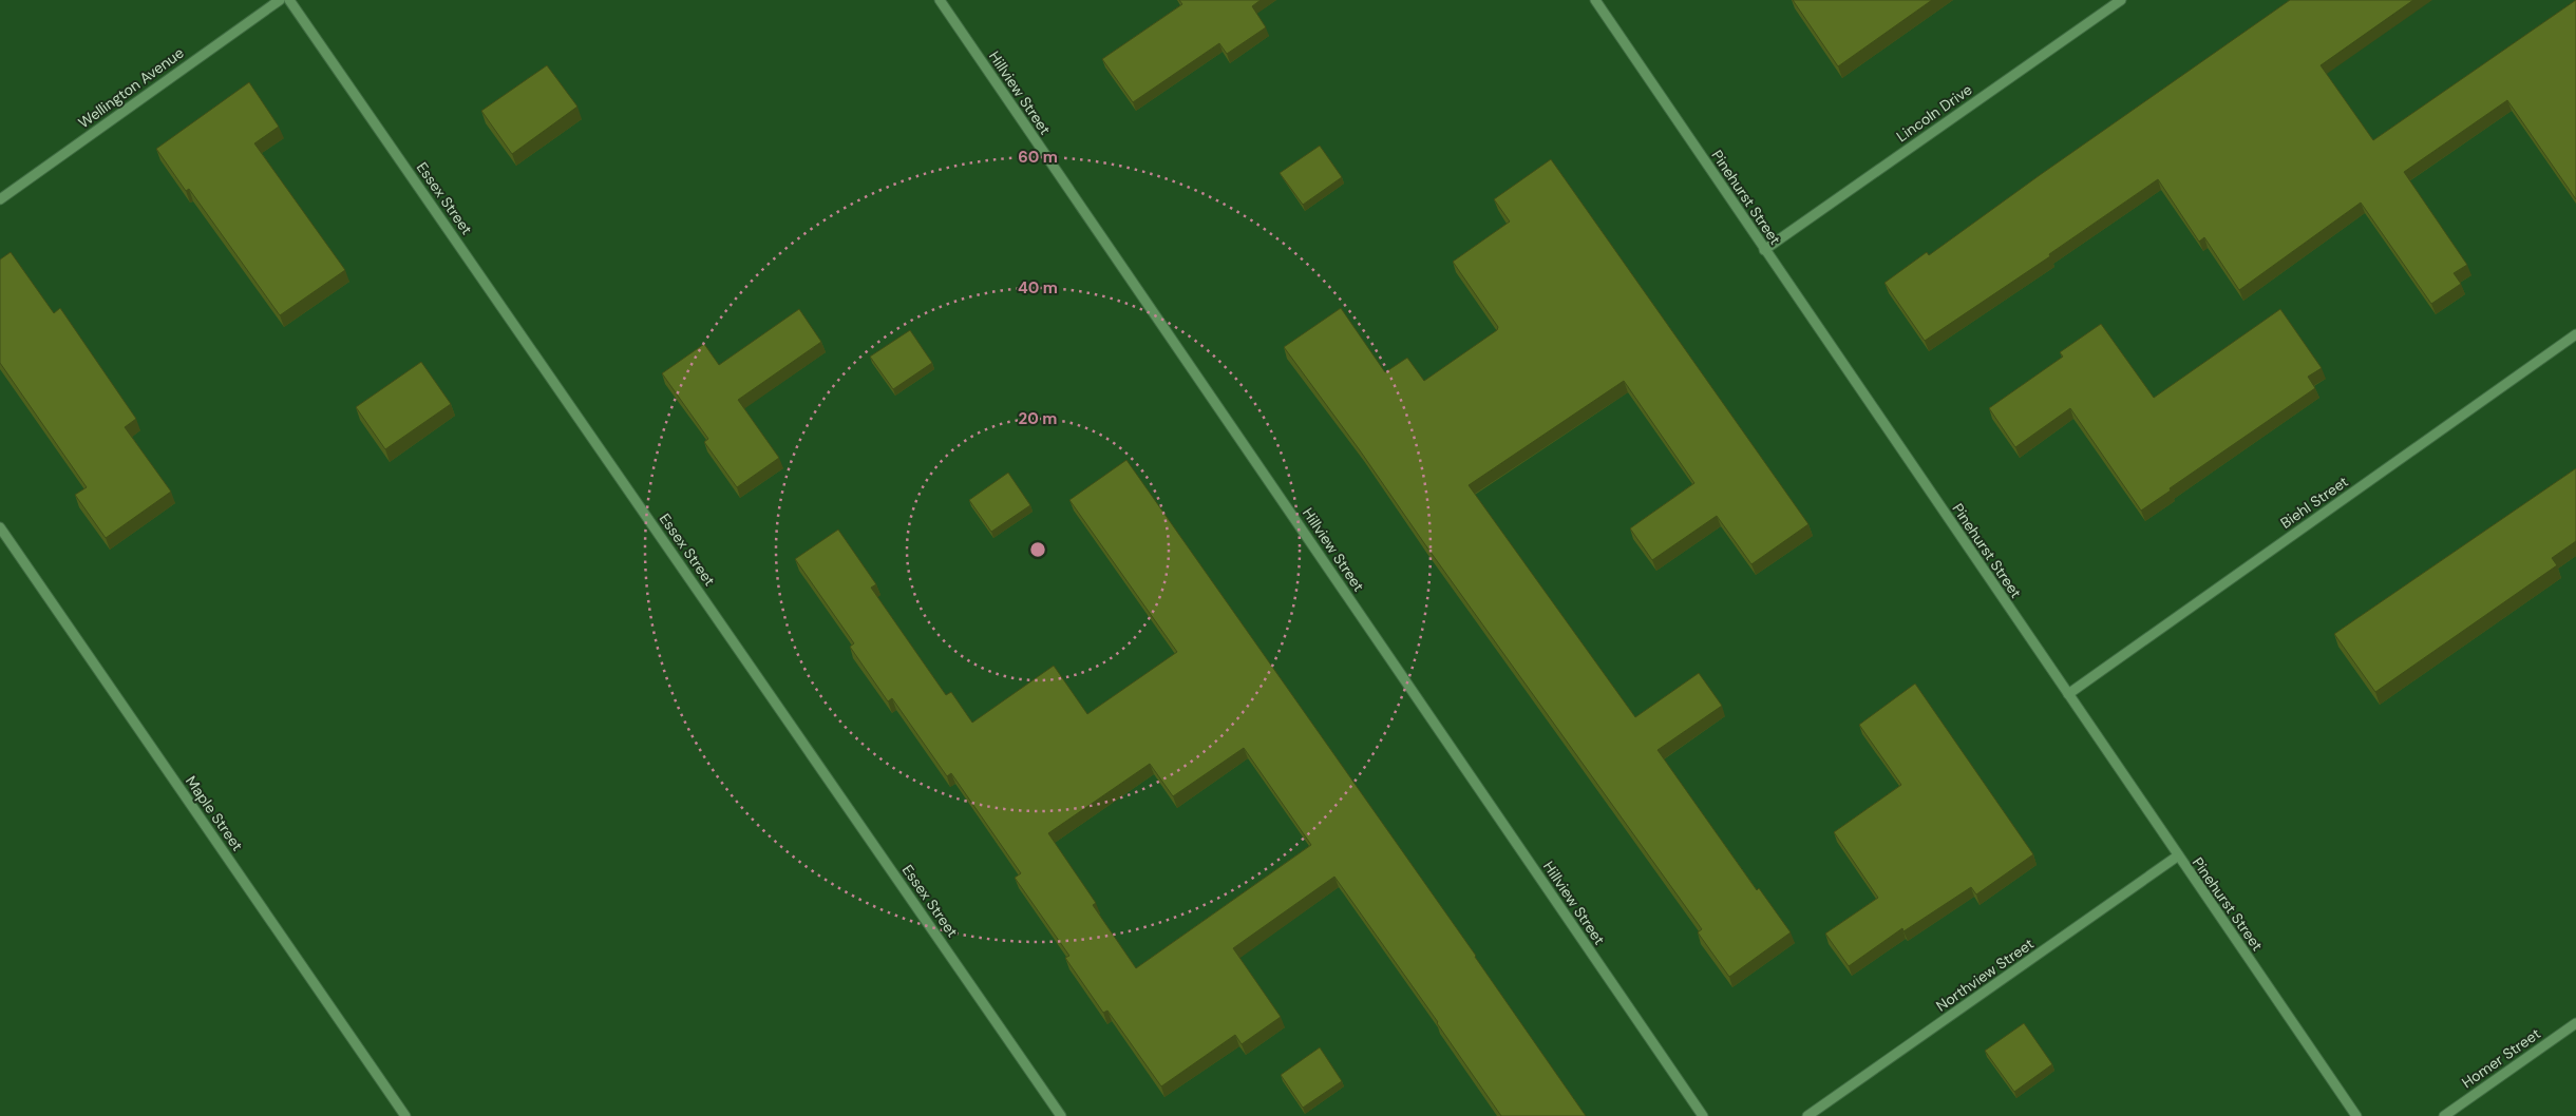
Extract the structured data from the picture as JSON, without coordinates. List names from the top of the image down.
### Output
{
  "streets": {
    "street": [
      "Wellington Avenue",
      "Hillview Street",
      "Lincoln Drive",
      "Pinehurst Street",
      "Essex Street",
      "Biehl Street",
      "Maple Street",
      "Northview Street",
      "Homer Street"
    ]
  },
  "crossings": [
    ["Lincoln Drive", "Pinehurst Street"],
    ["Pinehurst Street", "Biehl Street"],
    ["Pinehurst Street", "Northview Street"]
  ],
  "rings": ["60 m", "40 m", "20 m"]
}
